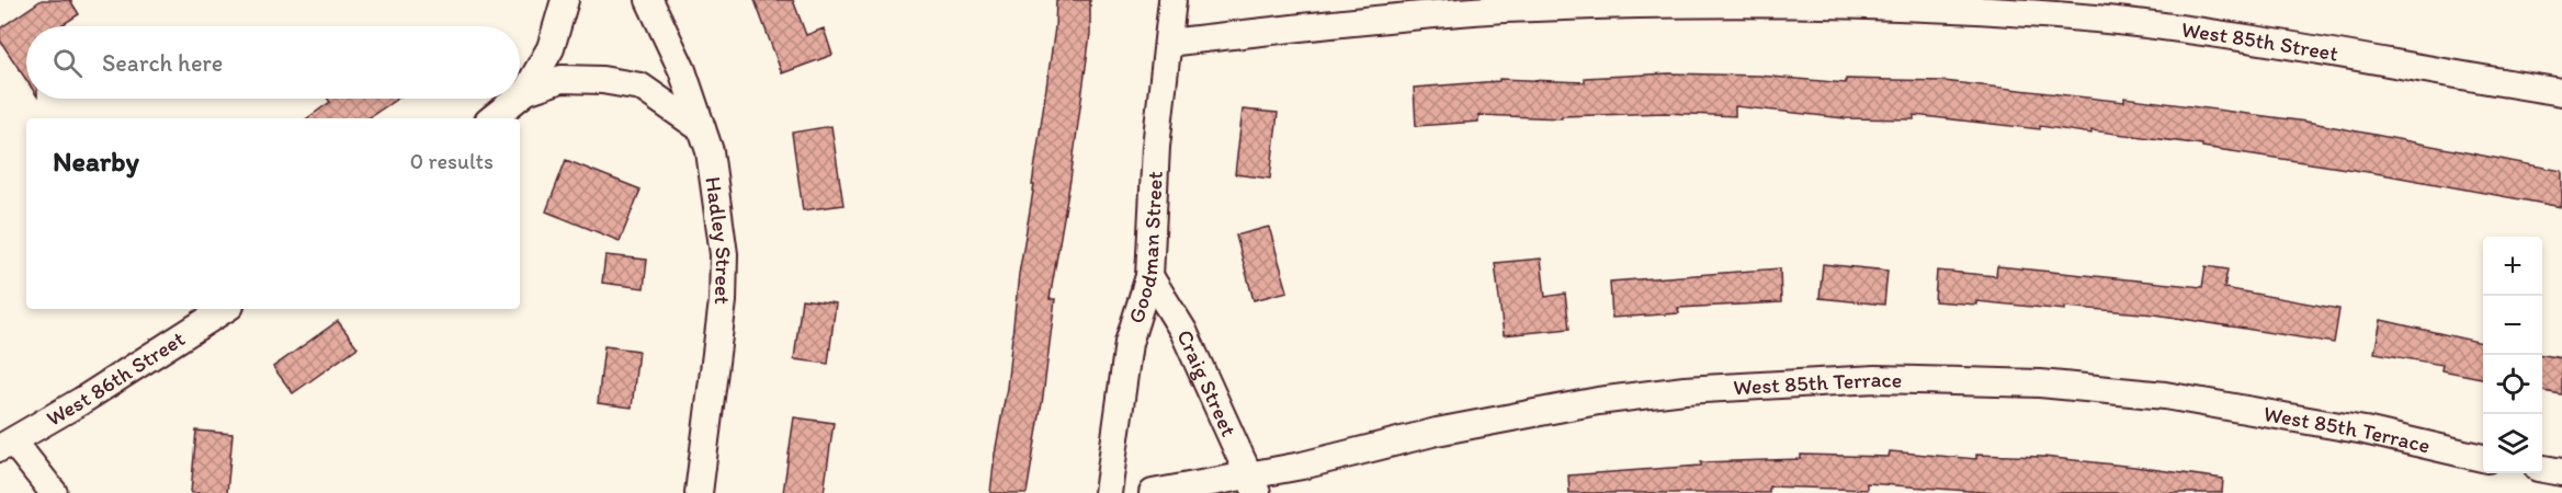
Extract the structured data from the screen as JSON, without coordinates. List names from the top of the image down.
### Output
{
  "streets": {
    "street": [
      "West 85th Street",
      "Hadley Street",
      "Goodman Street",
      "West 86th Street",
      "Craig Street",
      "West 85th Terrace"
    ]
  },
  "crossings": [
    ["West 85th Street", "Goodman Street"],
    ["Goodman Street", "Craig Street"],
    ["Craig Street", "West 85th Terrace"]
  ],
  "page": {
    "search": "Search here",
    "heading": ["Nearby", "0 results"],
    "map_buttons": ["+", "−"]
  }
}
